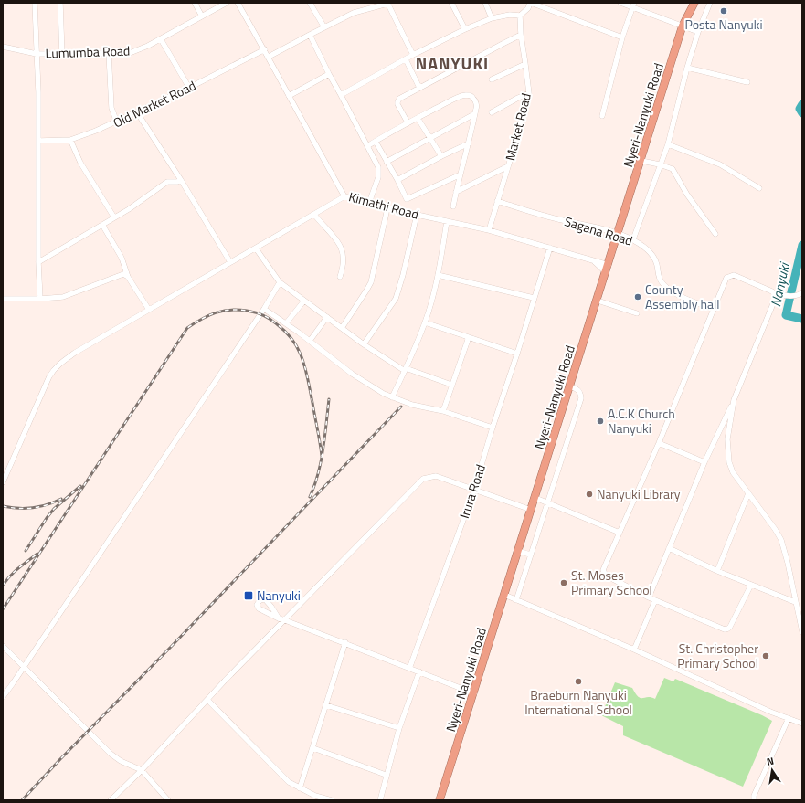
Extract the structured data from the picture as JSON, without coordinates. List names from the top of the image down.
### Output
{
  "streets": {
    "highway": ["Nyeri-Nanyuki Road"],
    "street": [
      "Lumumba Road",
      "Old Market Road",
      "Market Road",
      "Kimathi Road",
      "Sagana Road",
      "Irura Road"
    ]
  },
  "crossings": [
    ["Old Market Road", "Kimathi Road"],
    ["Nyeri-Nanyuki Road", "Kimathi Road"],
    ["Nyeri-Nanyuki Road", "Sagana Road"],
    ["Market Road", "Kimathi Road"],
    ["Market Road", "Sagana Road"],
    ["Kimathi Road", "Irura Road"]
  ],
  "districts": ["NANYUKI"],
  "water": ["Nanyuki"],
  "places": {
    "other": [
      "Posta Nanyuki",
      "County Assembly hall",
      "A.C.K Church Nanyuki",
      "Nanyuki Library",
      "St. Moses Primary School",
      "St. Christopher Primary School",
      "Braeburn Nanyuki International School"
    ],
    "transit": ["Nanyuki"]
  },
  "north": "top"
}
